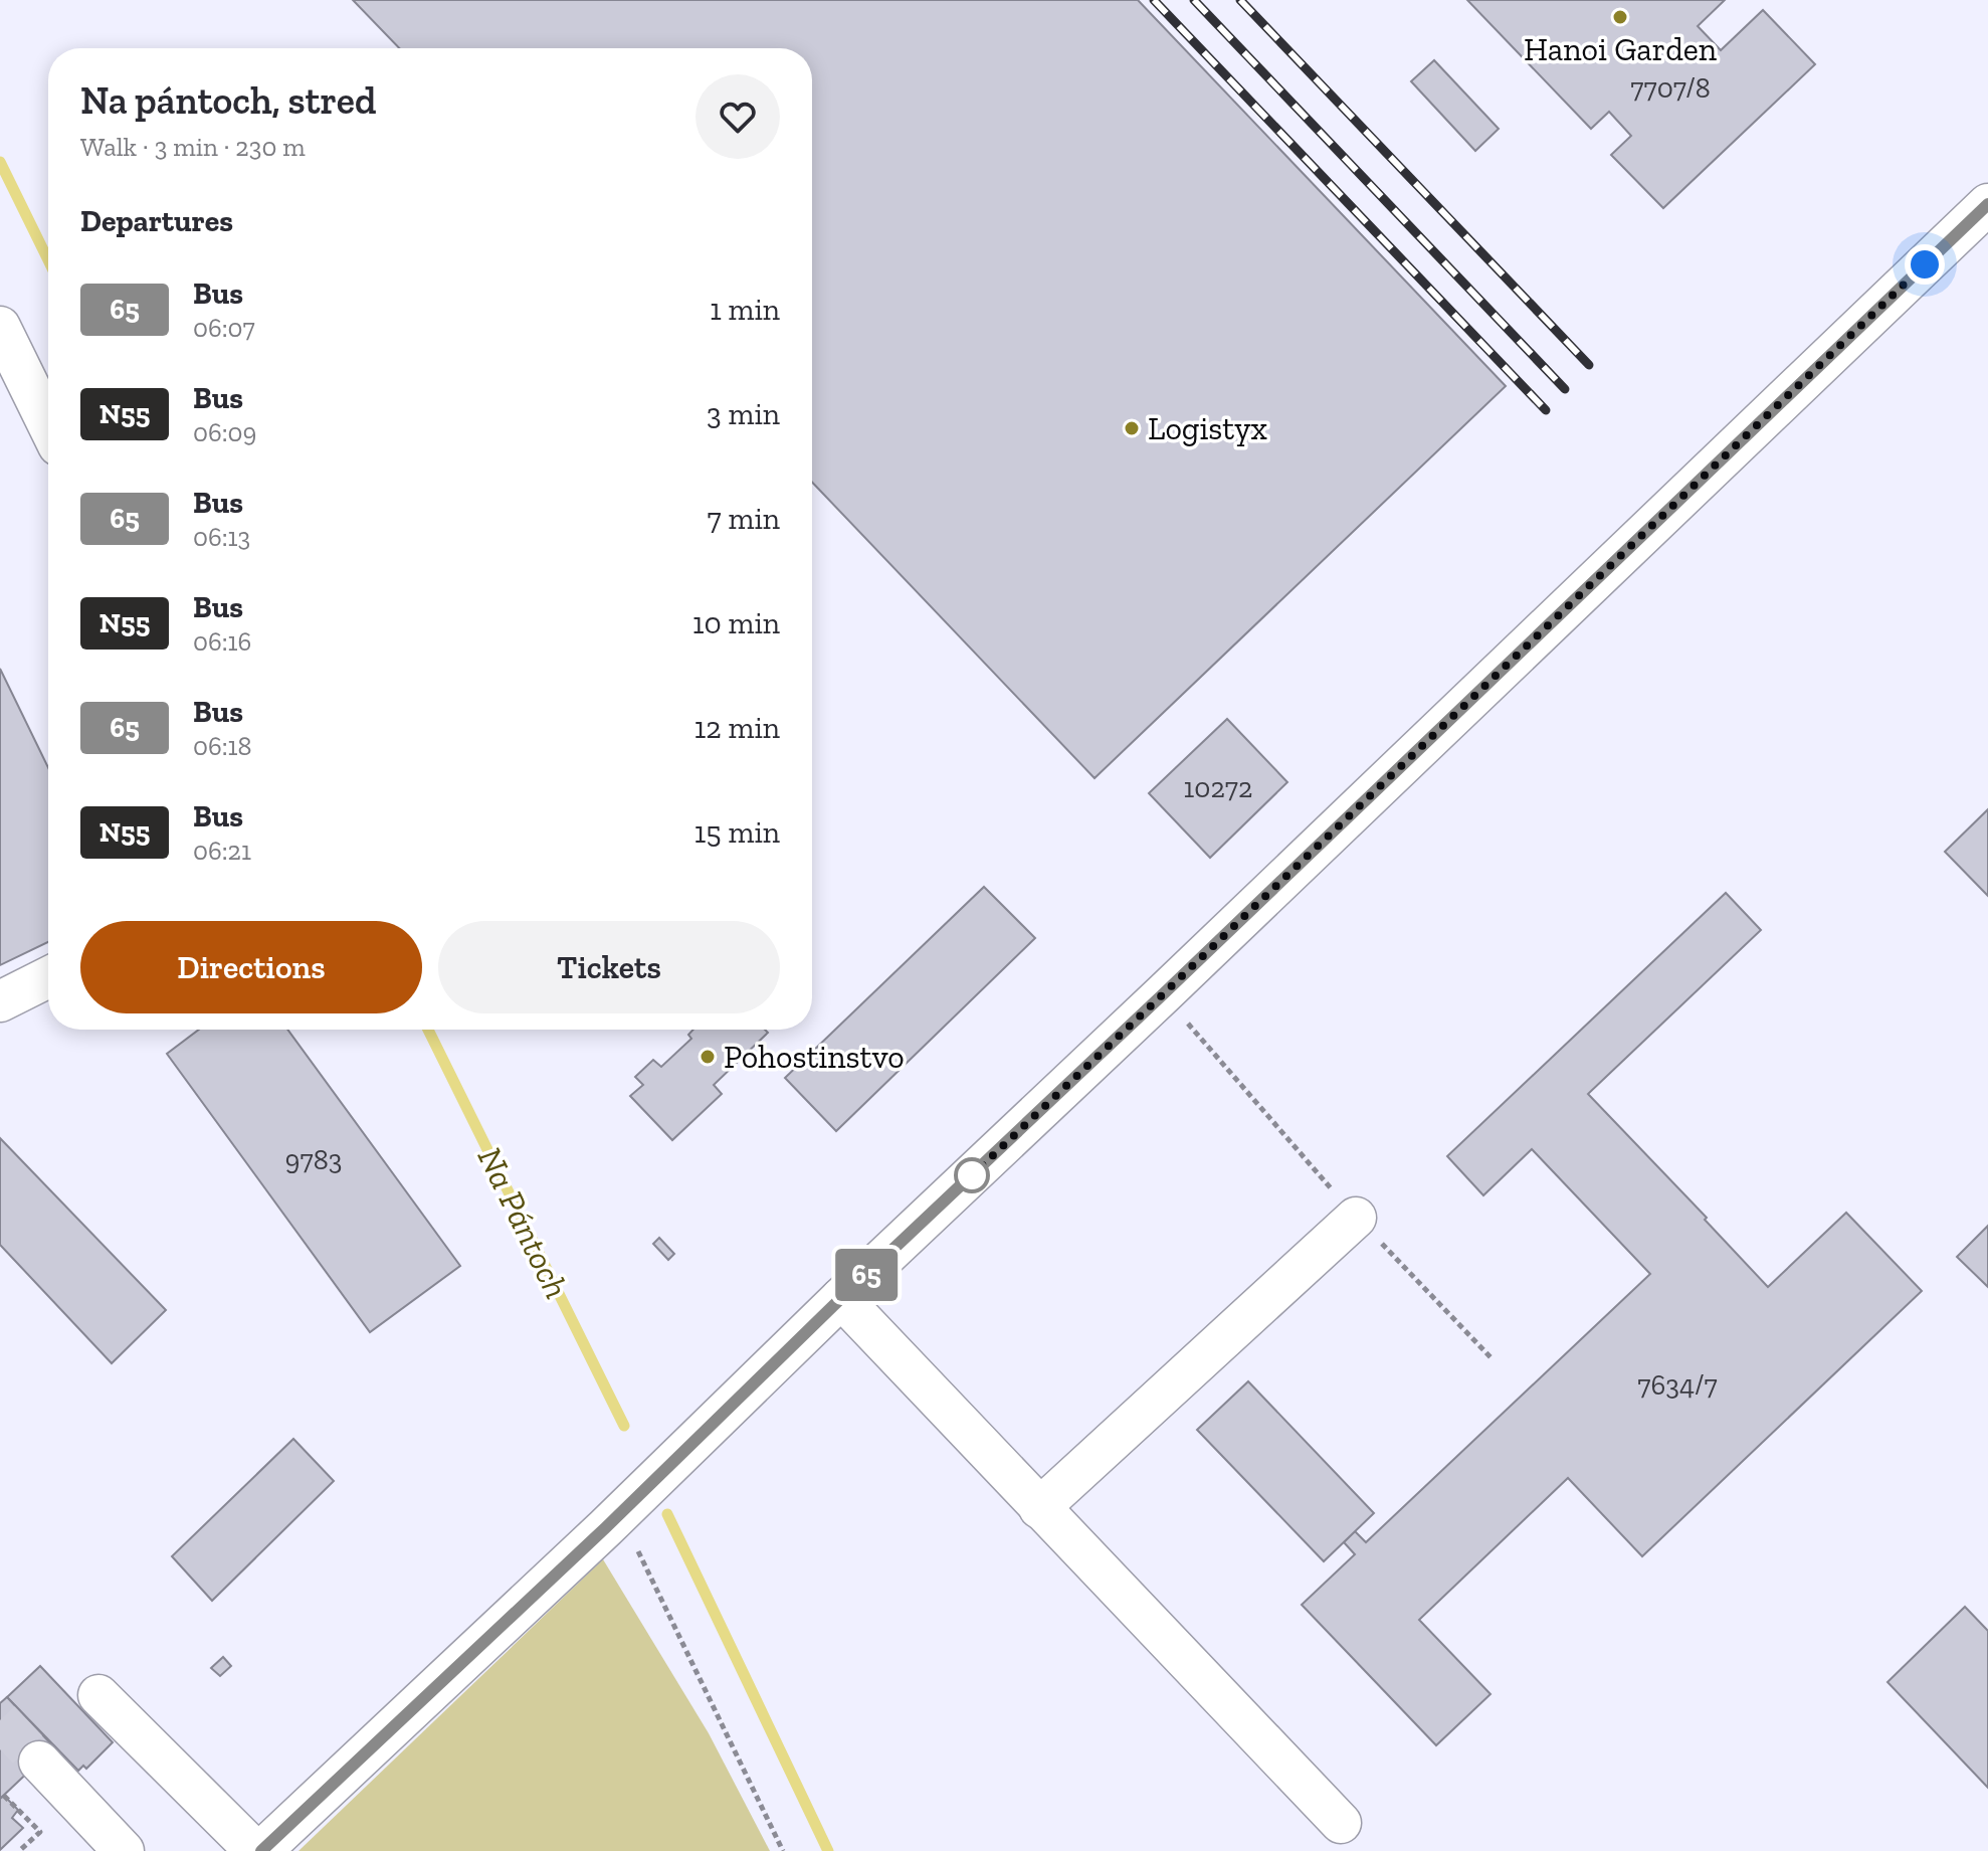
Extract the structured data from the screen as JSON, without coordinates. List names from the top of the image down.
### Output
{
  "water": ["Na Pántoch"],
  "places": ["Hanoi Garden", "Logistyx", "Pohostinstvo"],
  "lines": ["bus line 65"],
  "house_numbers": [
    "7707/8",
    "10272",
    "9783",
    "7634/7"
  ],
  "page": {
    "on_map": "65",
    "heading": [
      ["Na pántoch, stred", "Walk · 3 min · 230 m"],
      "Departures"
    ],
    "list": [
      {
        "mark": "65",
        "name": "Bus",
        "note": "06:07",
        "value": "1 min"
      },
      {
        "mark": "N55",
        "name": "Bus",
        "note": "06:09",
        "value": "3 min"
      },
      {
        "mark": "65",
        "name": "Bus",
        "note": "06:13",
        "value": "7 min"
      },
      {
        "mark": "N55",
        "name": "Bus",
        "note": "06:16",
        "value": "10 min"
      },
      {
        "mark": "65",
        "name": "Bus",
        "note": "06:18",
        "value": "12 min"
      },
      {
        "mark": "N55",
        "name": "Bus",
        "note": "06:21",
        "value": "15 min"
      }
    ],
    "buttons": ["Directions", "Tickets"]
  }
}
